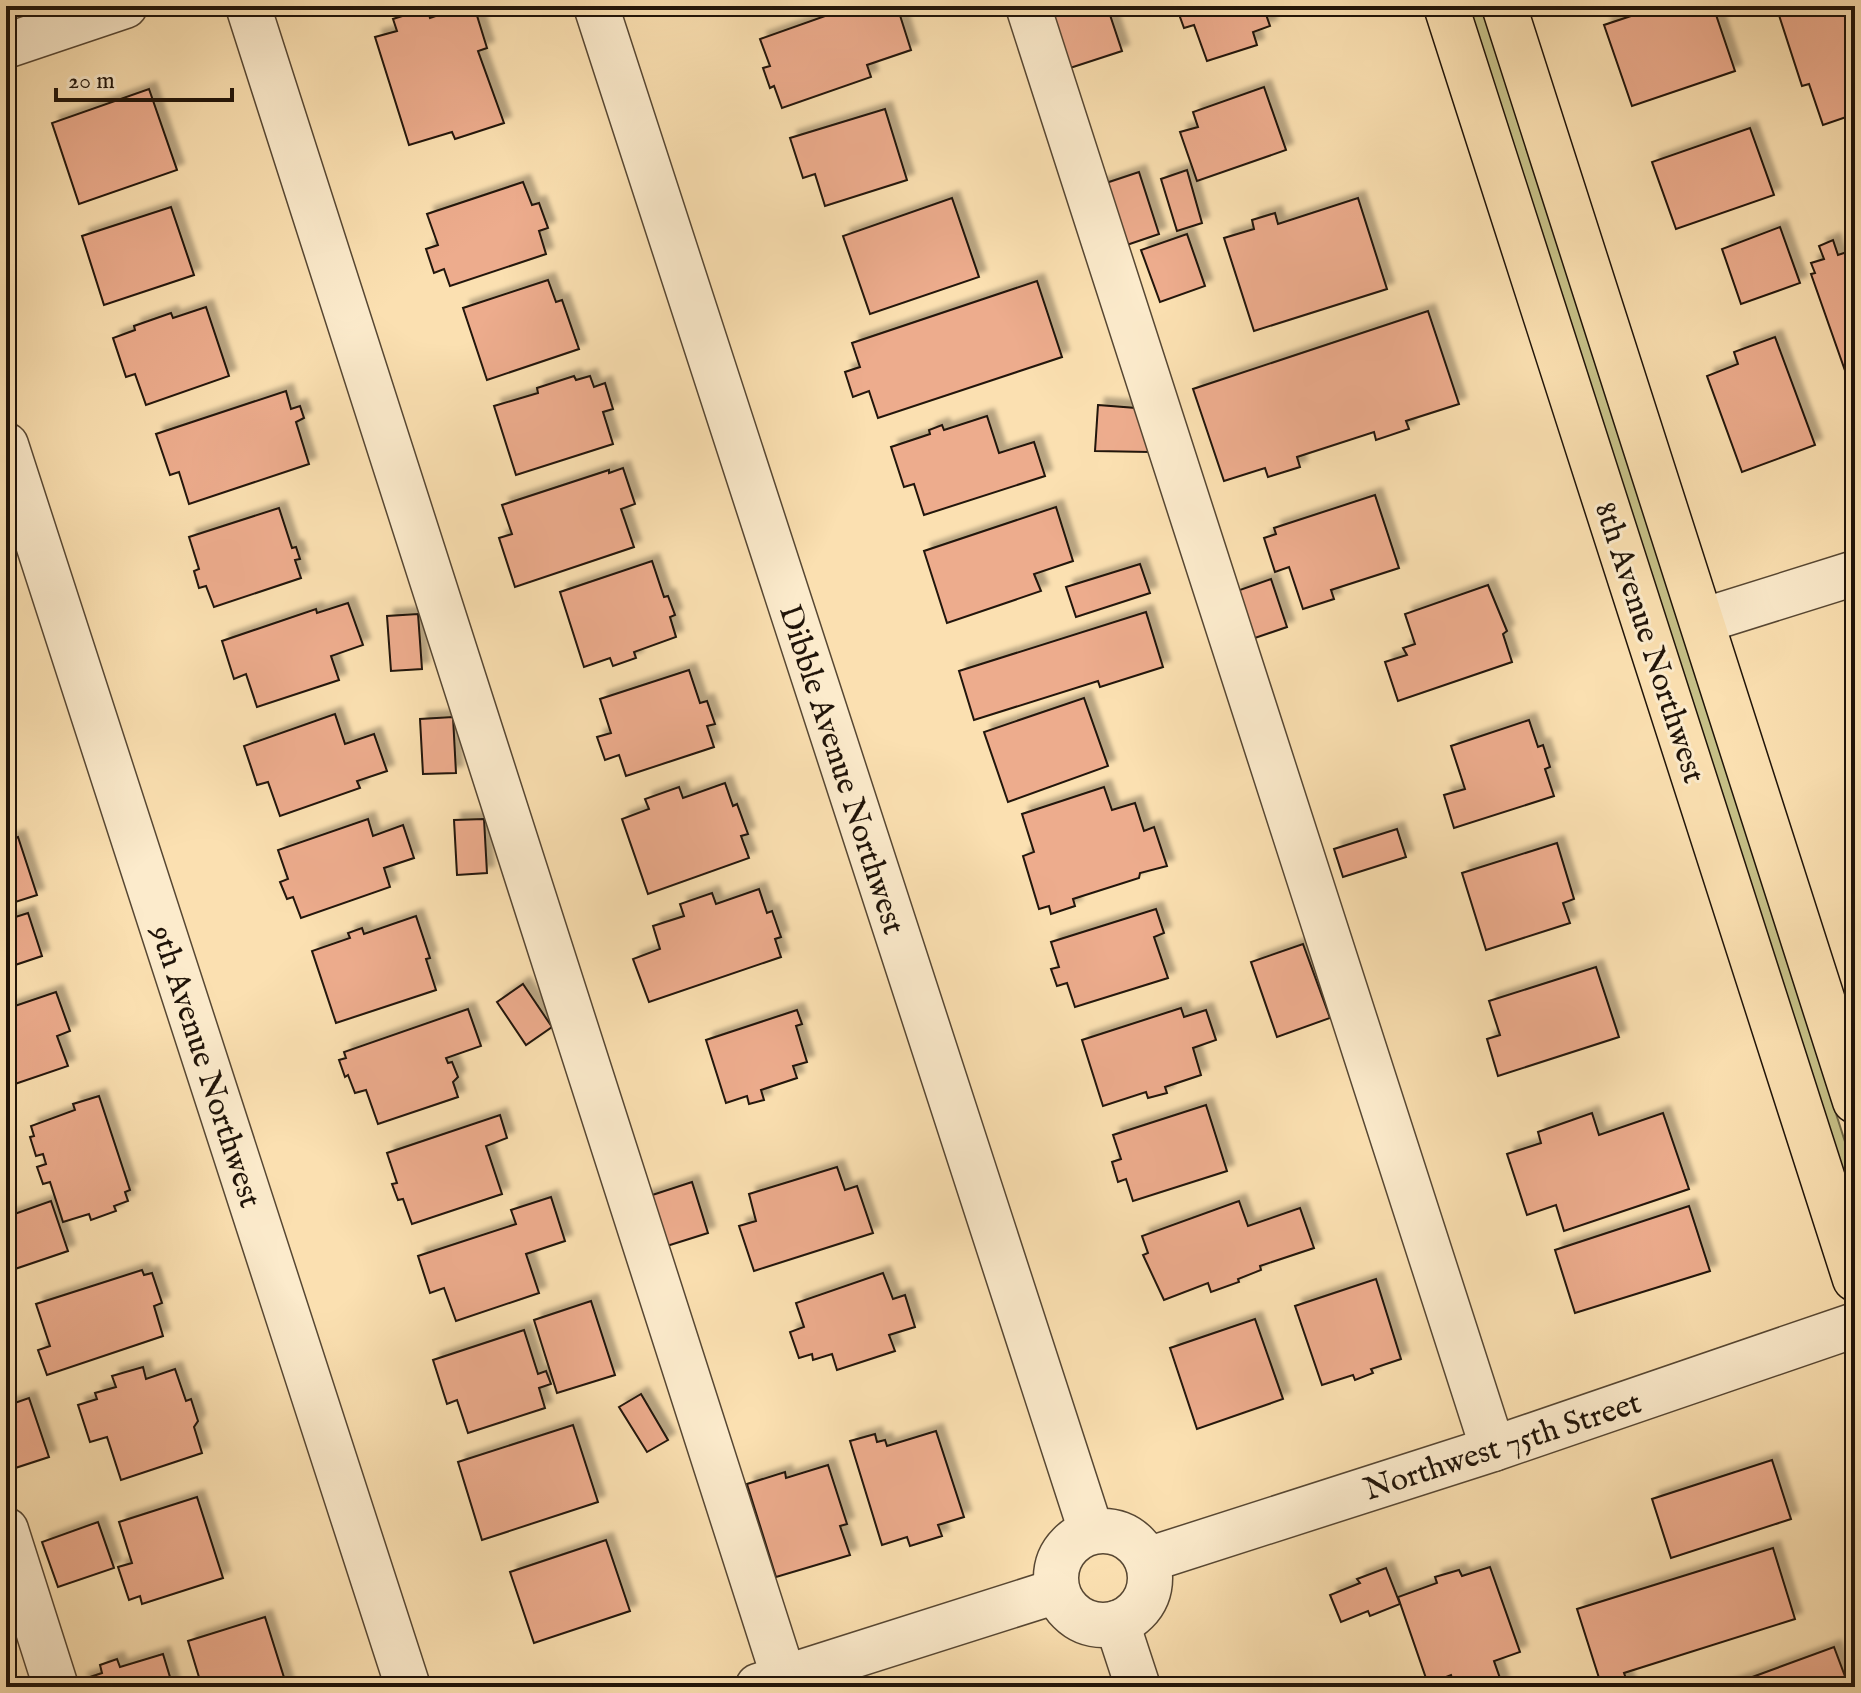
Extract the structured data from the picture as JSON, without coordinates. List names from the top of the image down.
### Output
{
  "streets": {
    "main road": ["8th Avenue Northwest"],
    "street": ["Dibble Avenue Northwest", "9th Avenue Northwest", "Northwest 75th Street"]
  },
  "crossings": [
    ["Dibble Avenue Northwest", "Northwest 75th Street"]
  ],
  "scale_bar": "20 m"
}
